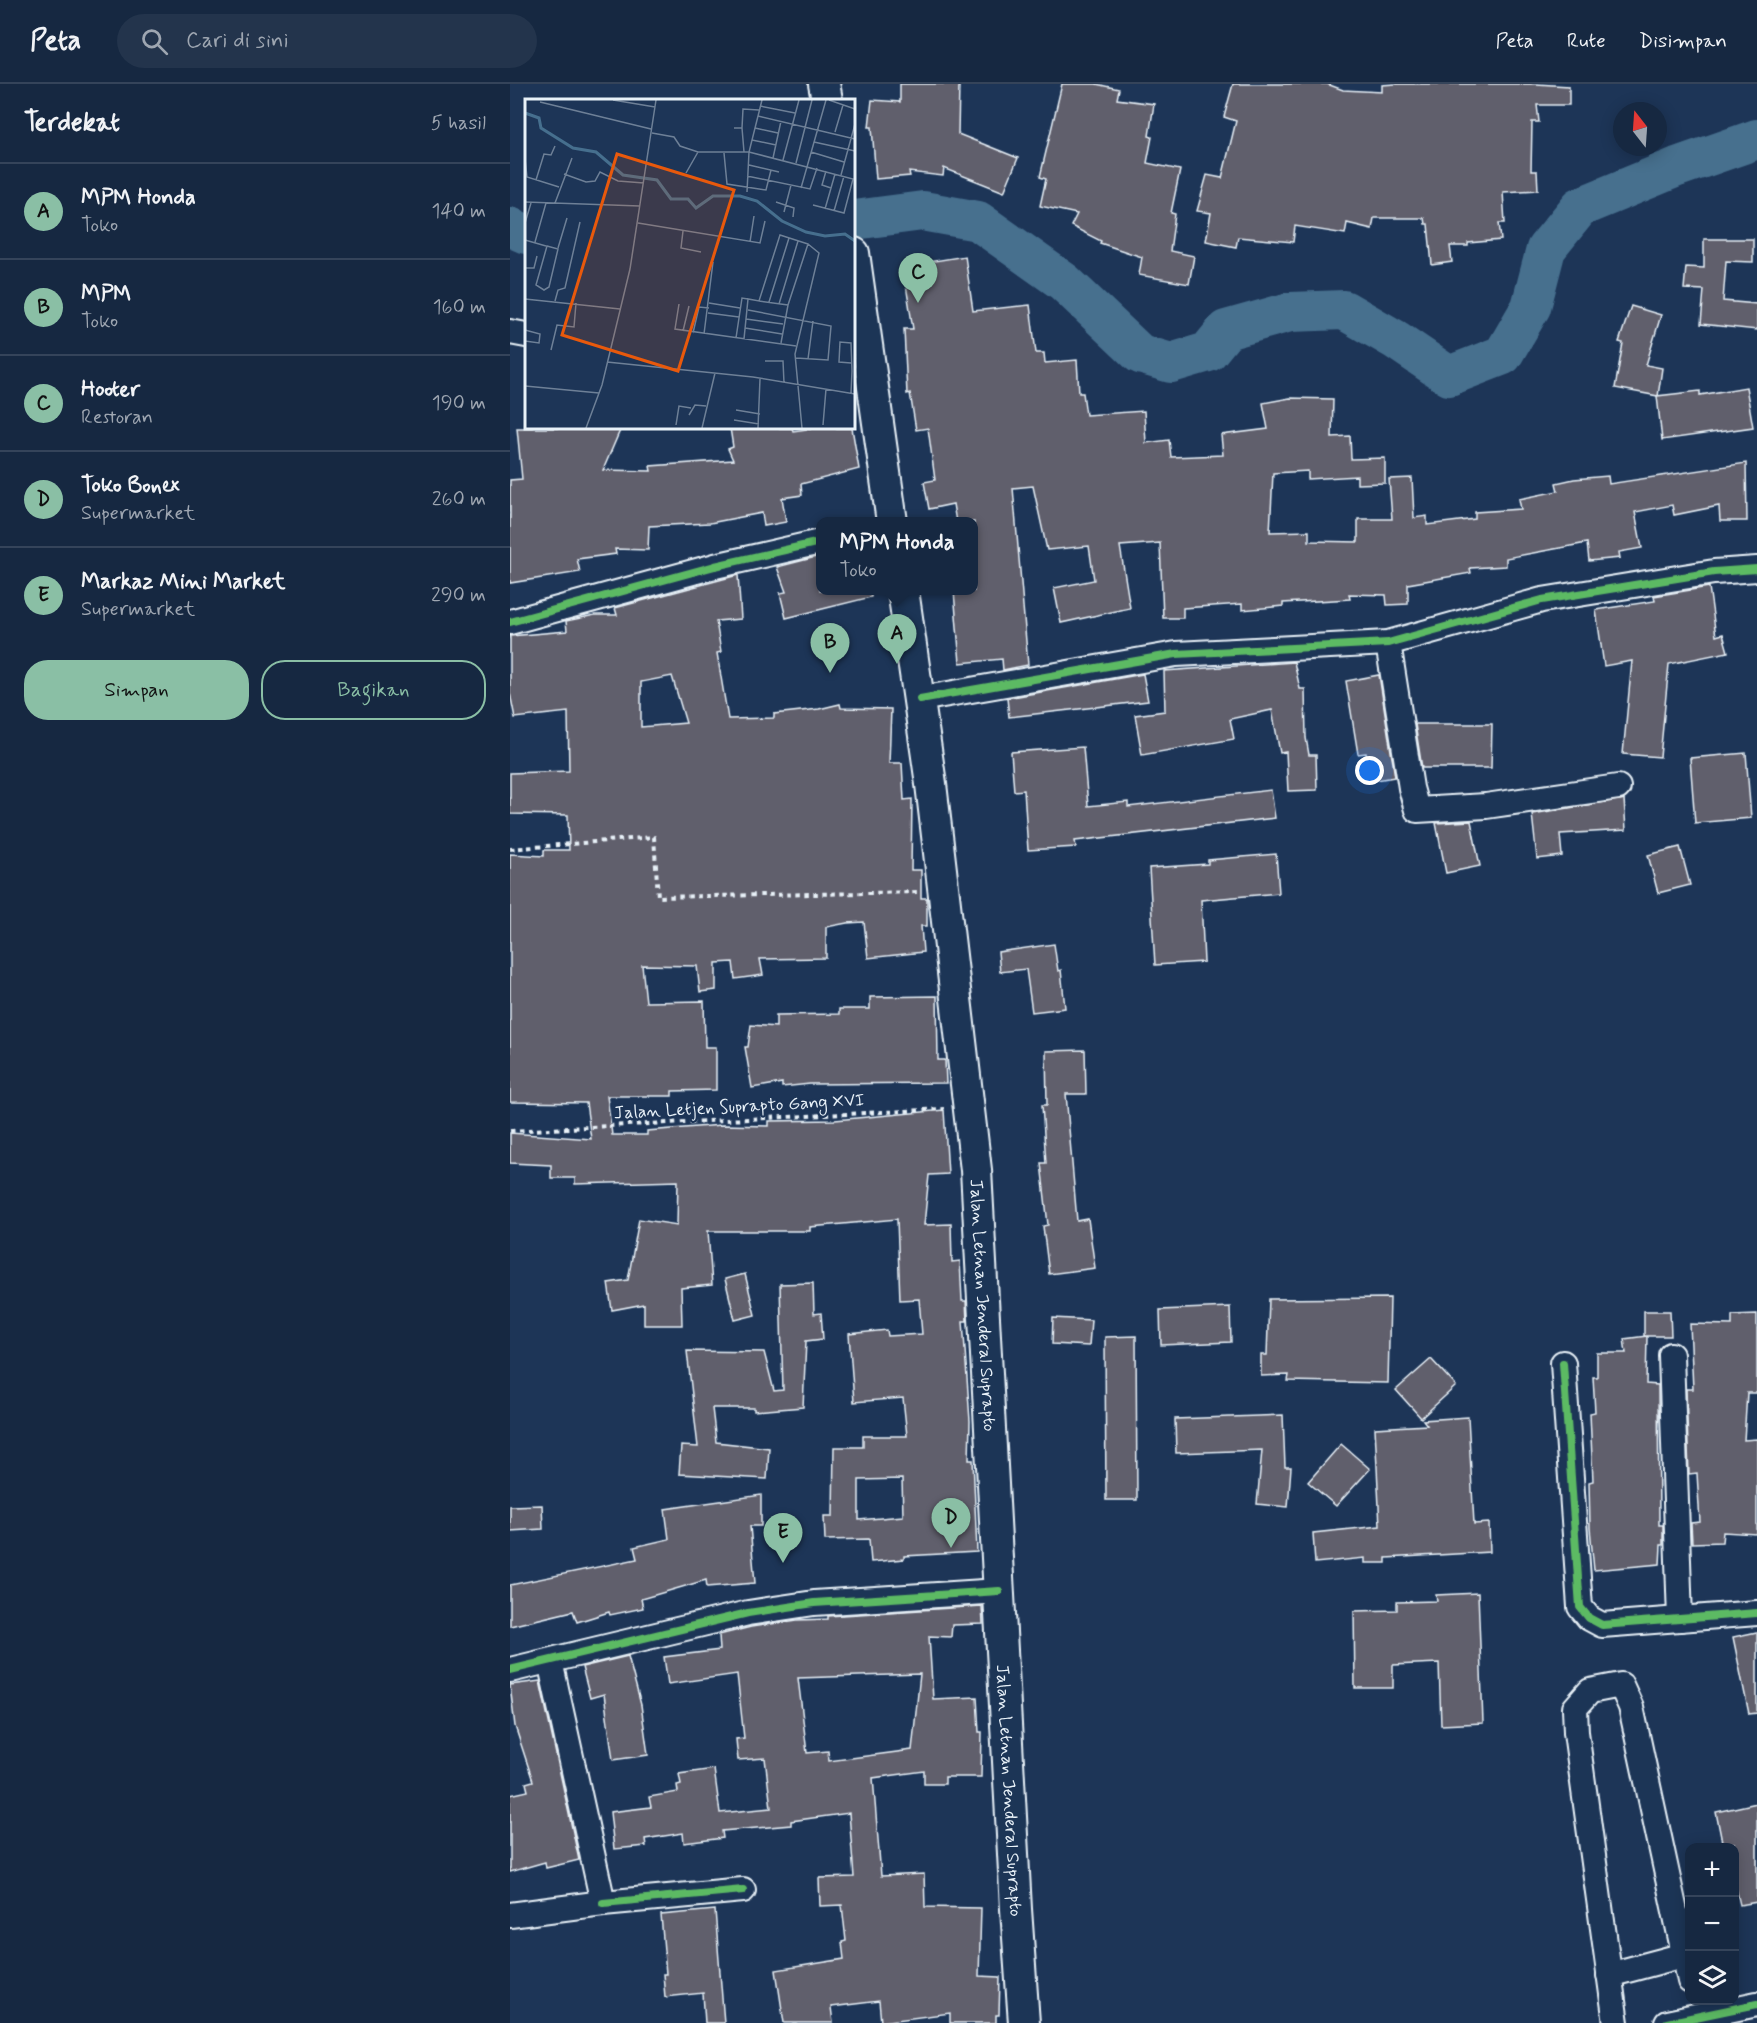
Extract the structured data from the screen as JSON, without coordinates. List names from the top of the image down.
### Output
{
  "streets": {
    "main road": ["Jalan Letnan Jenderal Suprapto"],
    "path": ["Jalan Letjen Suprapto Gang XVI"]
  },
  "crossings": [
    ["Jalan Letjen Suprapto Gang XVI", "Jalan Letnan Jenderal Suprapto"]
  ],
  "north": "top",
  "page": {
    "header": "Peta",
    "search": "Cari di sini",
    "nav": ["Peta", "Rute", "Disimpan"],
    "heading": ["Terdekat", "5 hasil"],
    "list": [
      {
        "mark": "A",
        "name": "MPM Honda",
        "note": "Toko",
        "value": "140 m"
      },
      {
        "mark": "B",
        "name": "MPM",
        "note": "Toko",
        "value": "160 m"
      },
      {
        "mark": "C",
        "name": "Hooter",
        "note": "Restoran",
        "value": "190 m"
      },
      {
        "mark": "D",
        "name": "Toko Bonex",
        "note": "Supermarket",
        "value": "260 m"
      },
      {
        "mark": "E",
        "name": "Markaz Mini Market",
        "note": "Supermarket",
        "value": "290 m"
      }
    ],
    "pins": [
      "C",
      "A",
      "B",
      "D",
      "E"
    ],
    "popup": ["MPM Honda", "Toko"],
    "buttons": ["Simpan", "Bagikan"],
    "map_buttons": ["+", "−"]
  }
}
